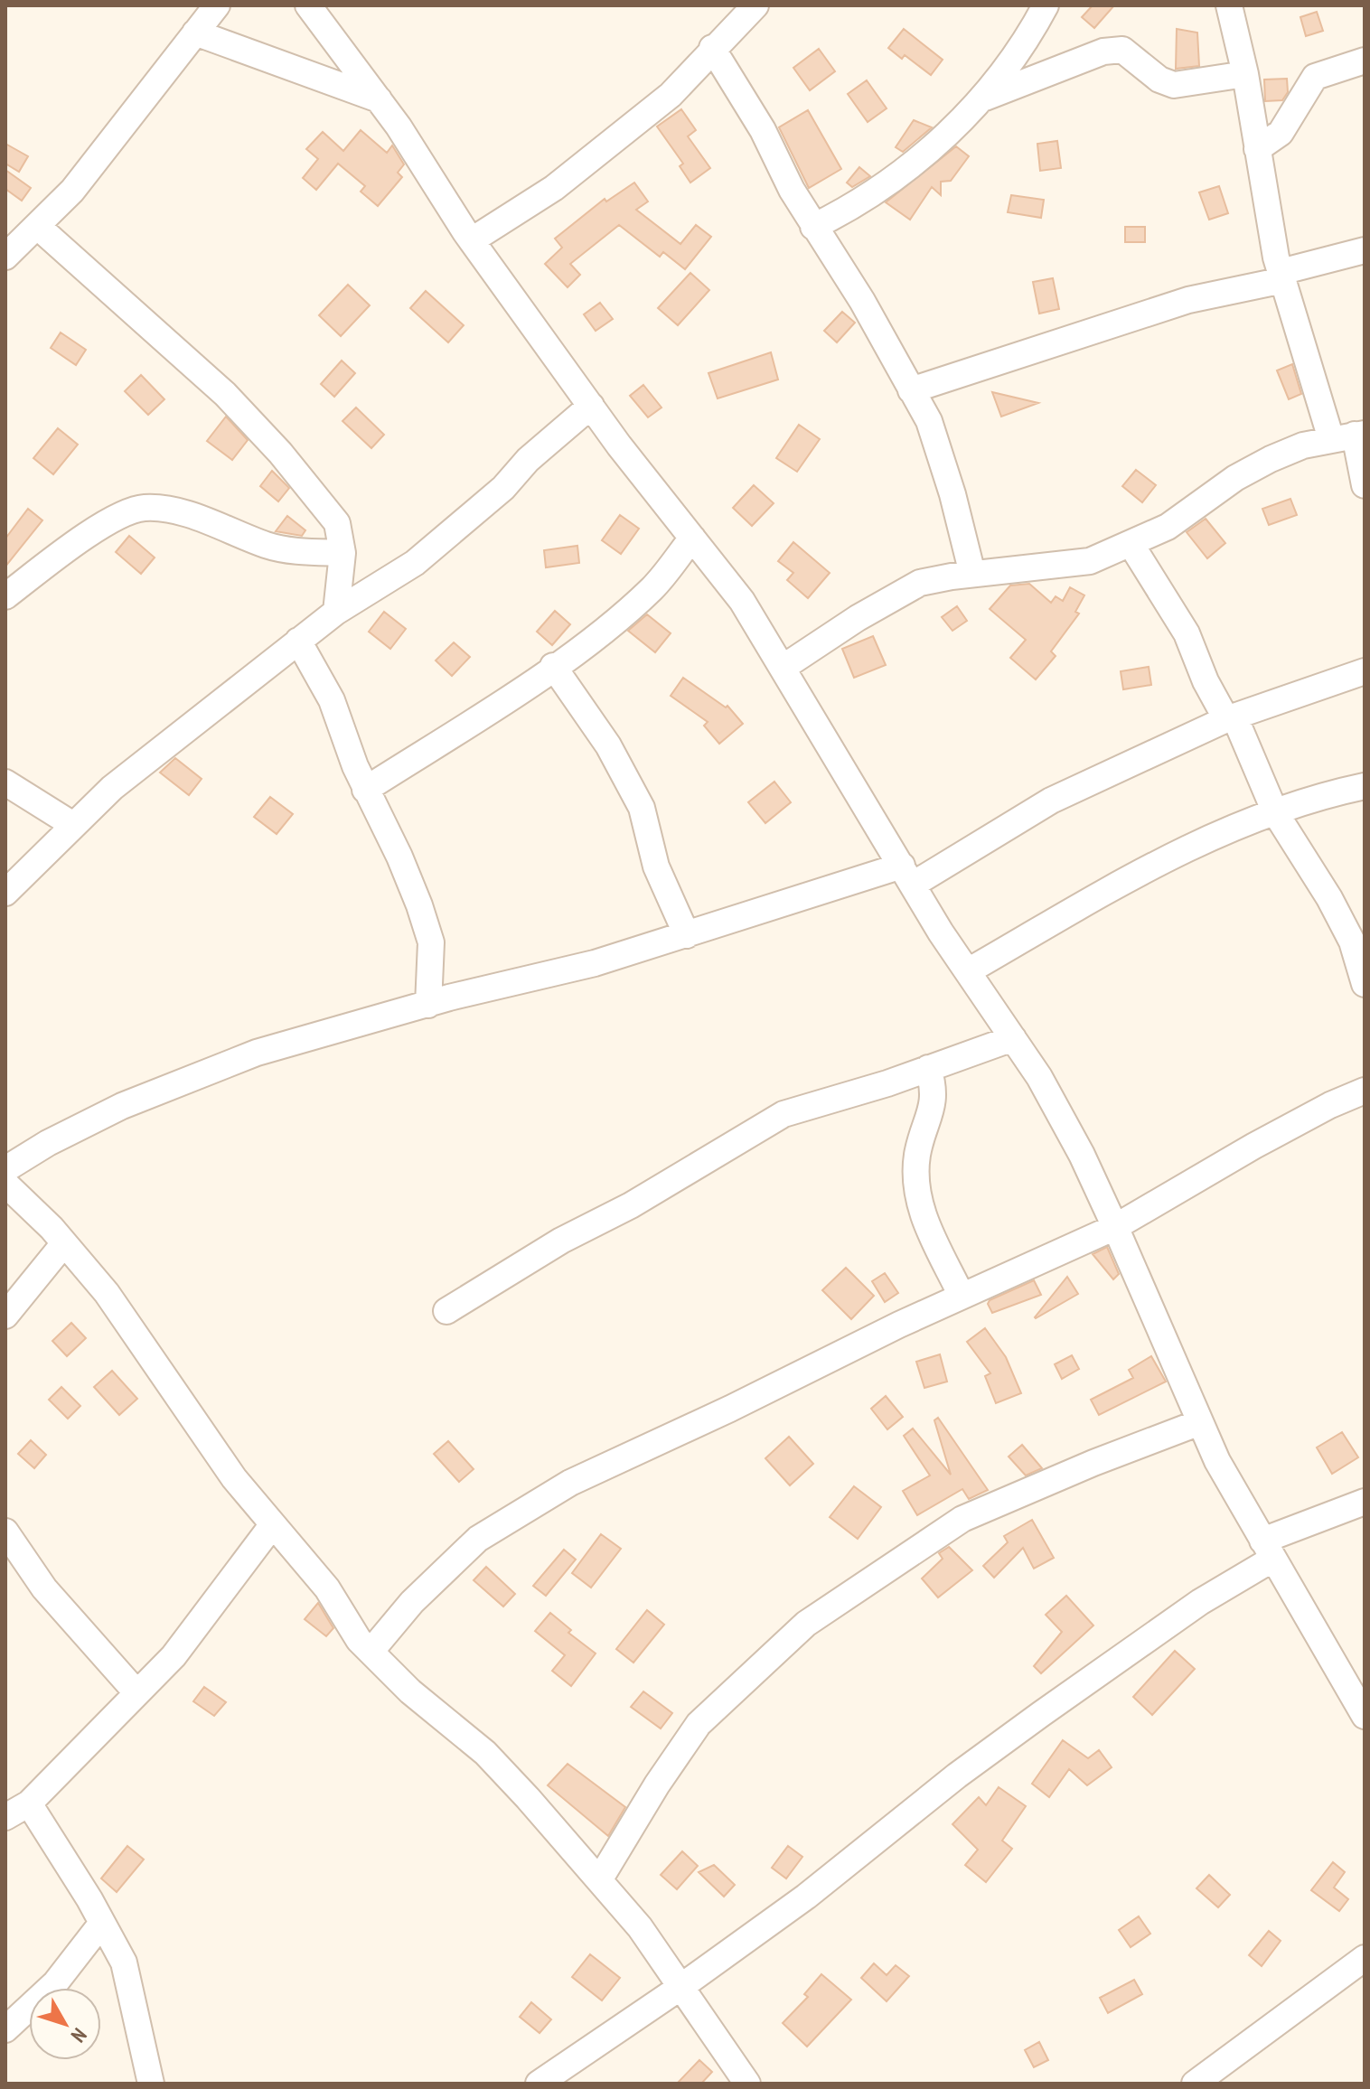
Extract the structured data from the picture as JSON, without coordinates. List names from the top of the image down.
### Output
{
  "north": "bottom right"
}
